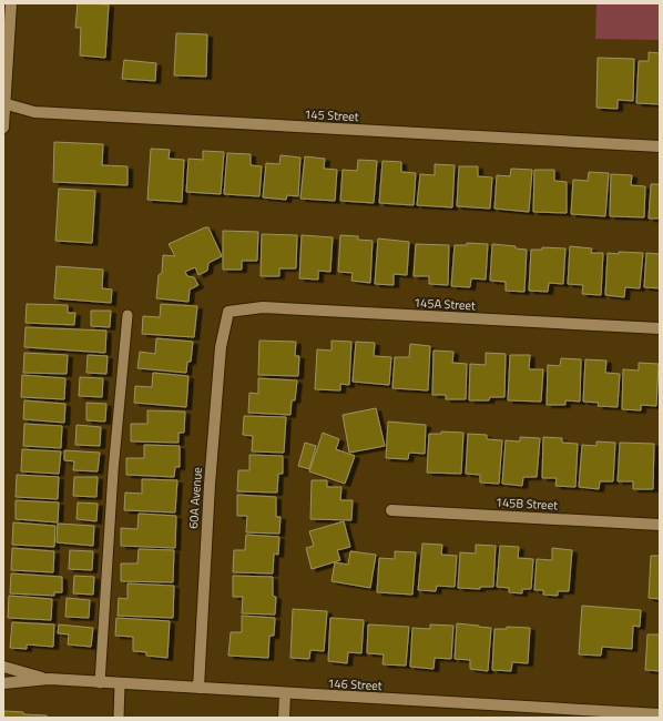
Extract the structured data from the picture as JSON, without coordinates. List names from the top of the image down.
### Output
{
  "streets": {
    "street": [
      "145 Street",
      "145A Street",
      "60A Avenue",
      "145B Street",
      "146 Street"
    ]
  },
  "crossings": [
    ["145A Street", "60A Avenue"],
    ["60A Avenue", "146 Street"]
  ]
}
